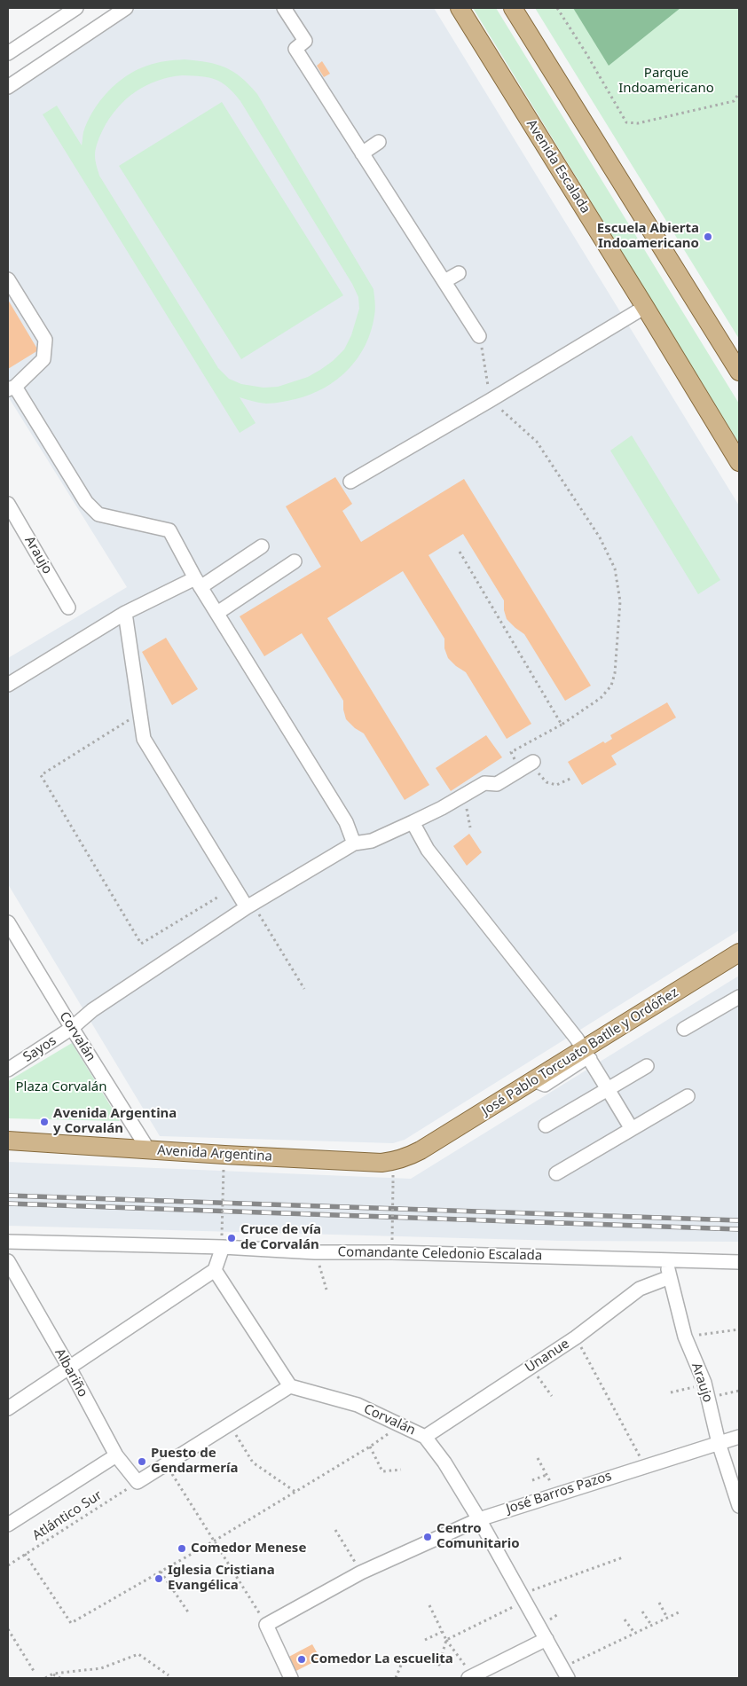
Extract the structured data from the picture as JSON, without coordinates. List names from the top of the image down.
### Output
{
  "streets": {
    "main road": ["Avenida Escalada", "José Pablo Torcuato Batlle y Ordóñez", "Avenida Argentina"],
    "street": [
      "Araujo",
      "Corvalán",
      "Sayos",
      "Comandante Celedonio Escalada",
      "Unanue",
      "Albariño",
      "José Barros Pazos"
    ],
    "path": ["Atlántico Sur"]
  },
  "crossings": [
    ["Araujo", "Comandante Celedonio Escalada"],
    ["Araujo", "Unanue"],
    ["Araujo", "José Barros Pazos"],
    ["Corvalán", "Sayos"],
    ["Corvalán", "Avenida Argentina"],
    ["Corvalán", "Unanue"],
    ["Corvalán", "José Barros Pazos"],
    ["José Pablo Torcuato Batlle y Ordóñez", "Avenida Argentina"],
    ["Albariño", "Atlántico Sur"]
  ],
  "parks": ["Parque Indoamericano", "Plaza Corvalán"],
  "places": [
    "Escuela Abierta Indoamericano",
    "Avenida Argentina y Corvalán",
    "Cruce de vía de Corvalán",
    "Puesto de Gendarmería",
    "Centro Comunitario",
    "Comedor Menese",
    "Iglesia Cristiana Evangélica",
    "Comedor La escuelita"
  ]
}
